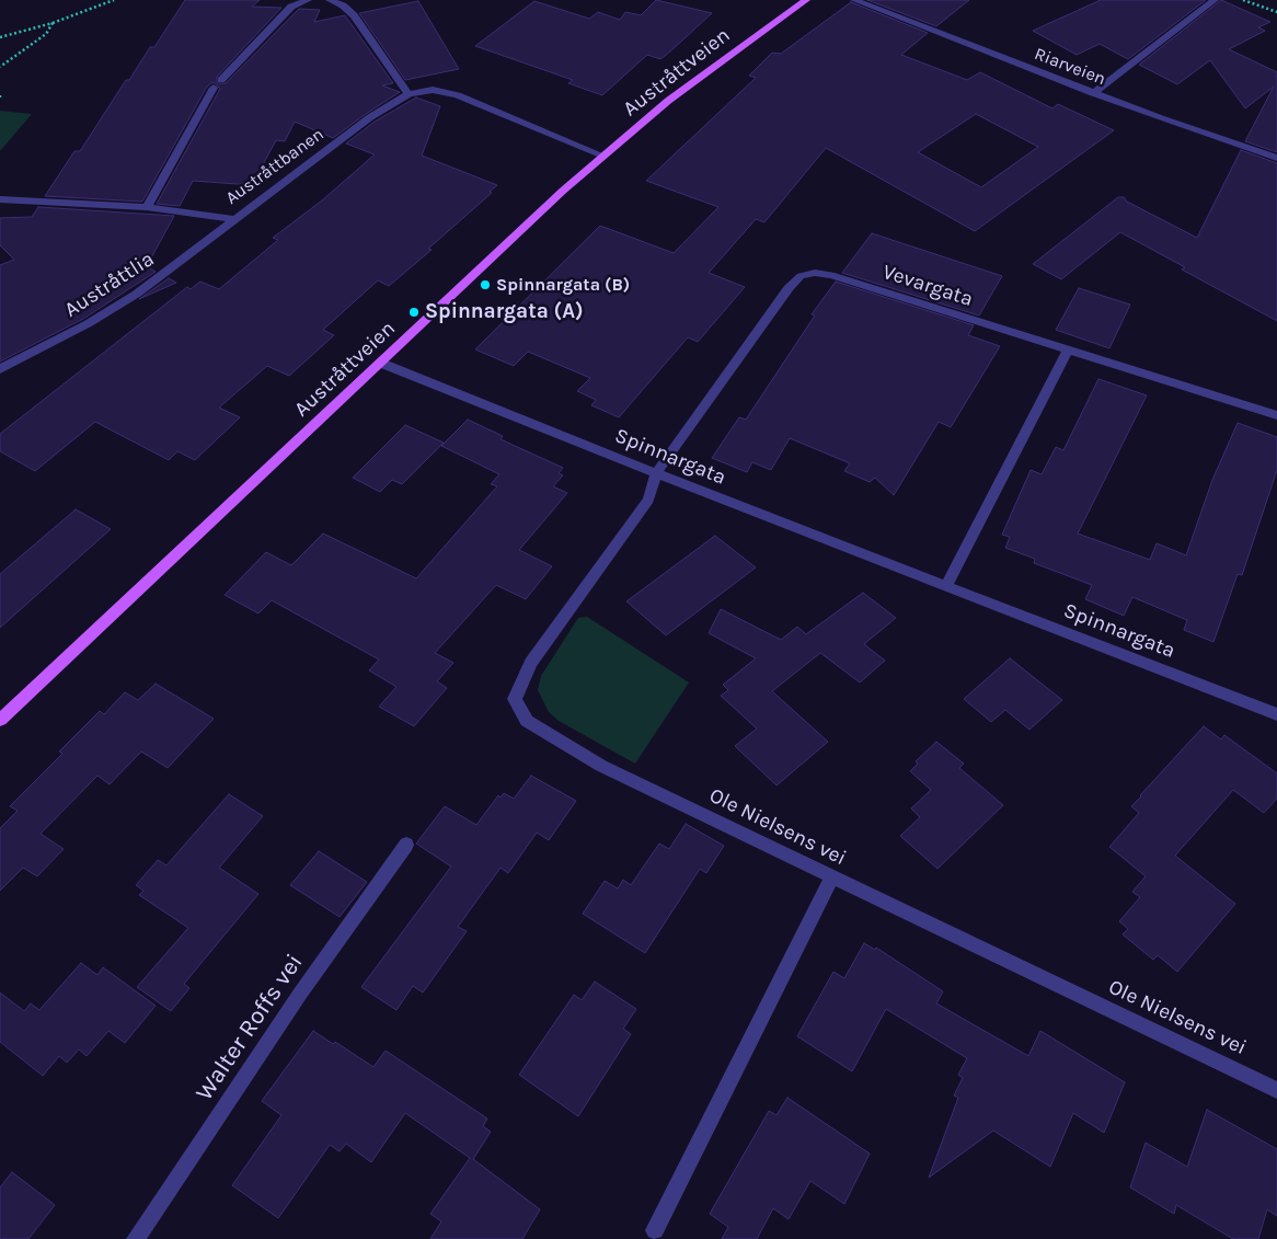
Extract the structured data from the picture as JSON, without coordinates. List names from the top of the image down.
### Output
{
  "streets": {
    "main road": ["Austråttveien"],
    "street": [
      "Riarveien",
      "Austråttbanen",
      "Austråttlia",
      "Vevargata",
      "Spinnargata",
      "Ole Nielsens vei",
      "Walter Roffs vei"
    ]
  },
  "crossings": [
    ["Austråttveien", "Austråttbanen"],
    ["Austråttveien", "Spinnargata"],
    ["Austråttbanen", "Austråttlia"],
    ["Vevargata", "Spinnargata"],
    ["Vevargata", "Ole Nielsens vei"],
    ["Spinnargata", "Ole Nielsens vei"]
  ],
  "places": ["Spinnargata (B)", "Spinnargata (A)"]
}
